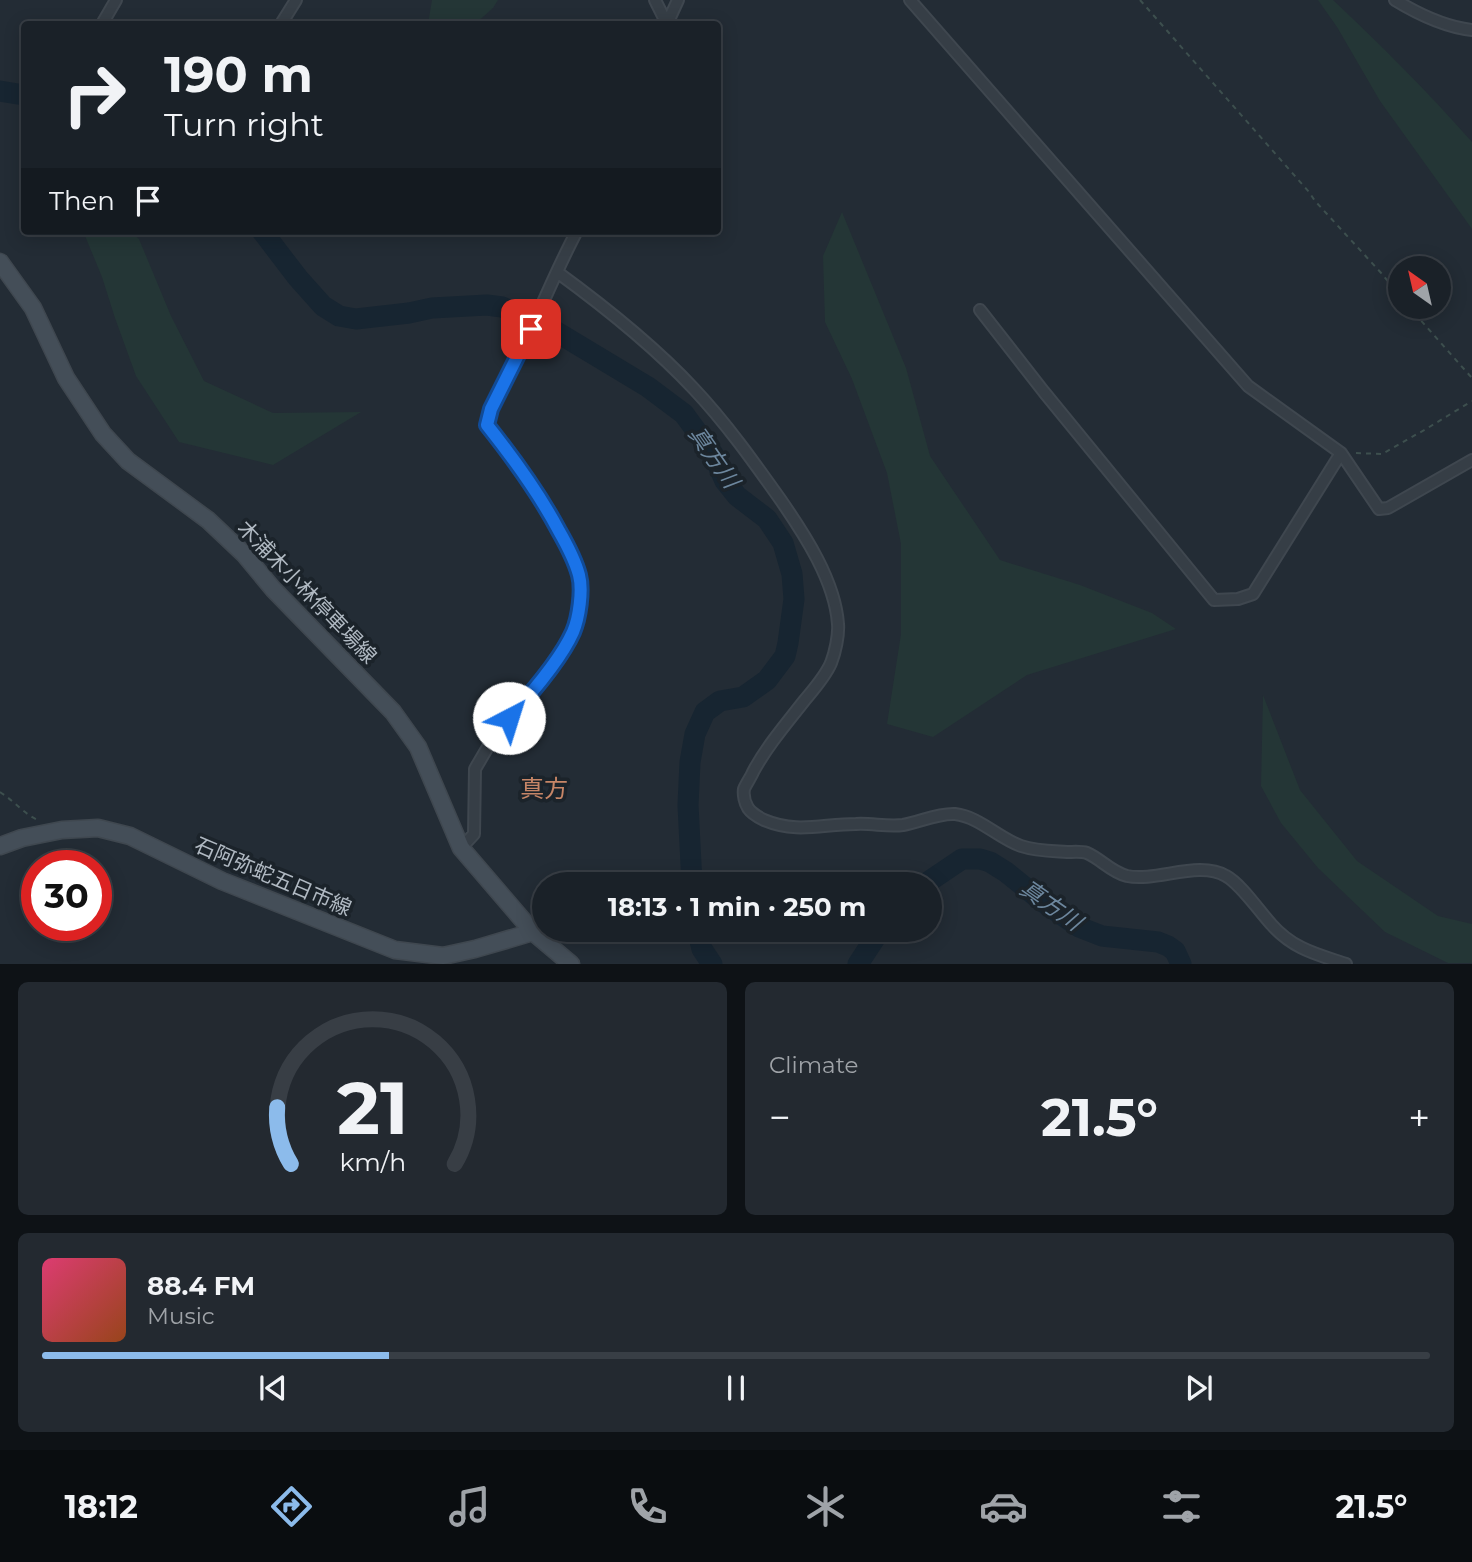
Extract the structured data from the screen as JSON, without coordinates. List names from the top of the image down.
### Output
{
  "streets": {
    "main road": ["木浦木小林停車場線", "石阿弥蛇五日市線"]
  },
  "districts": ["真方"],
  "water": ["真方川"],
  "north": "top left",
  "page": {
    "turn": ["190 m", "Turn right"],
    "then": "Then",
    "limit": "30",
    "trip": "18:13 · 1 min · 250 m",
    "tile": "Climate",
    "heat": ["−", "21.5°", "+"],
    "song": ["88.4 FM", "Music"],
    "tabs": ["18:12", "21.5°"],
    "gauge": ["21", "km/h"]
  }
}
